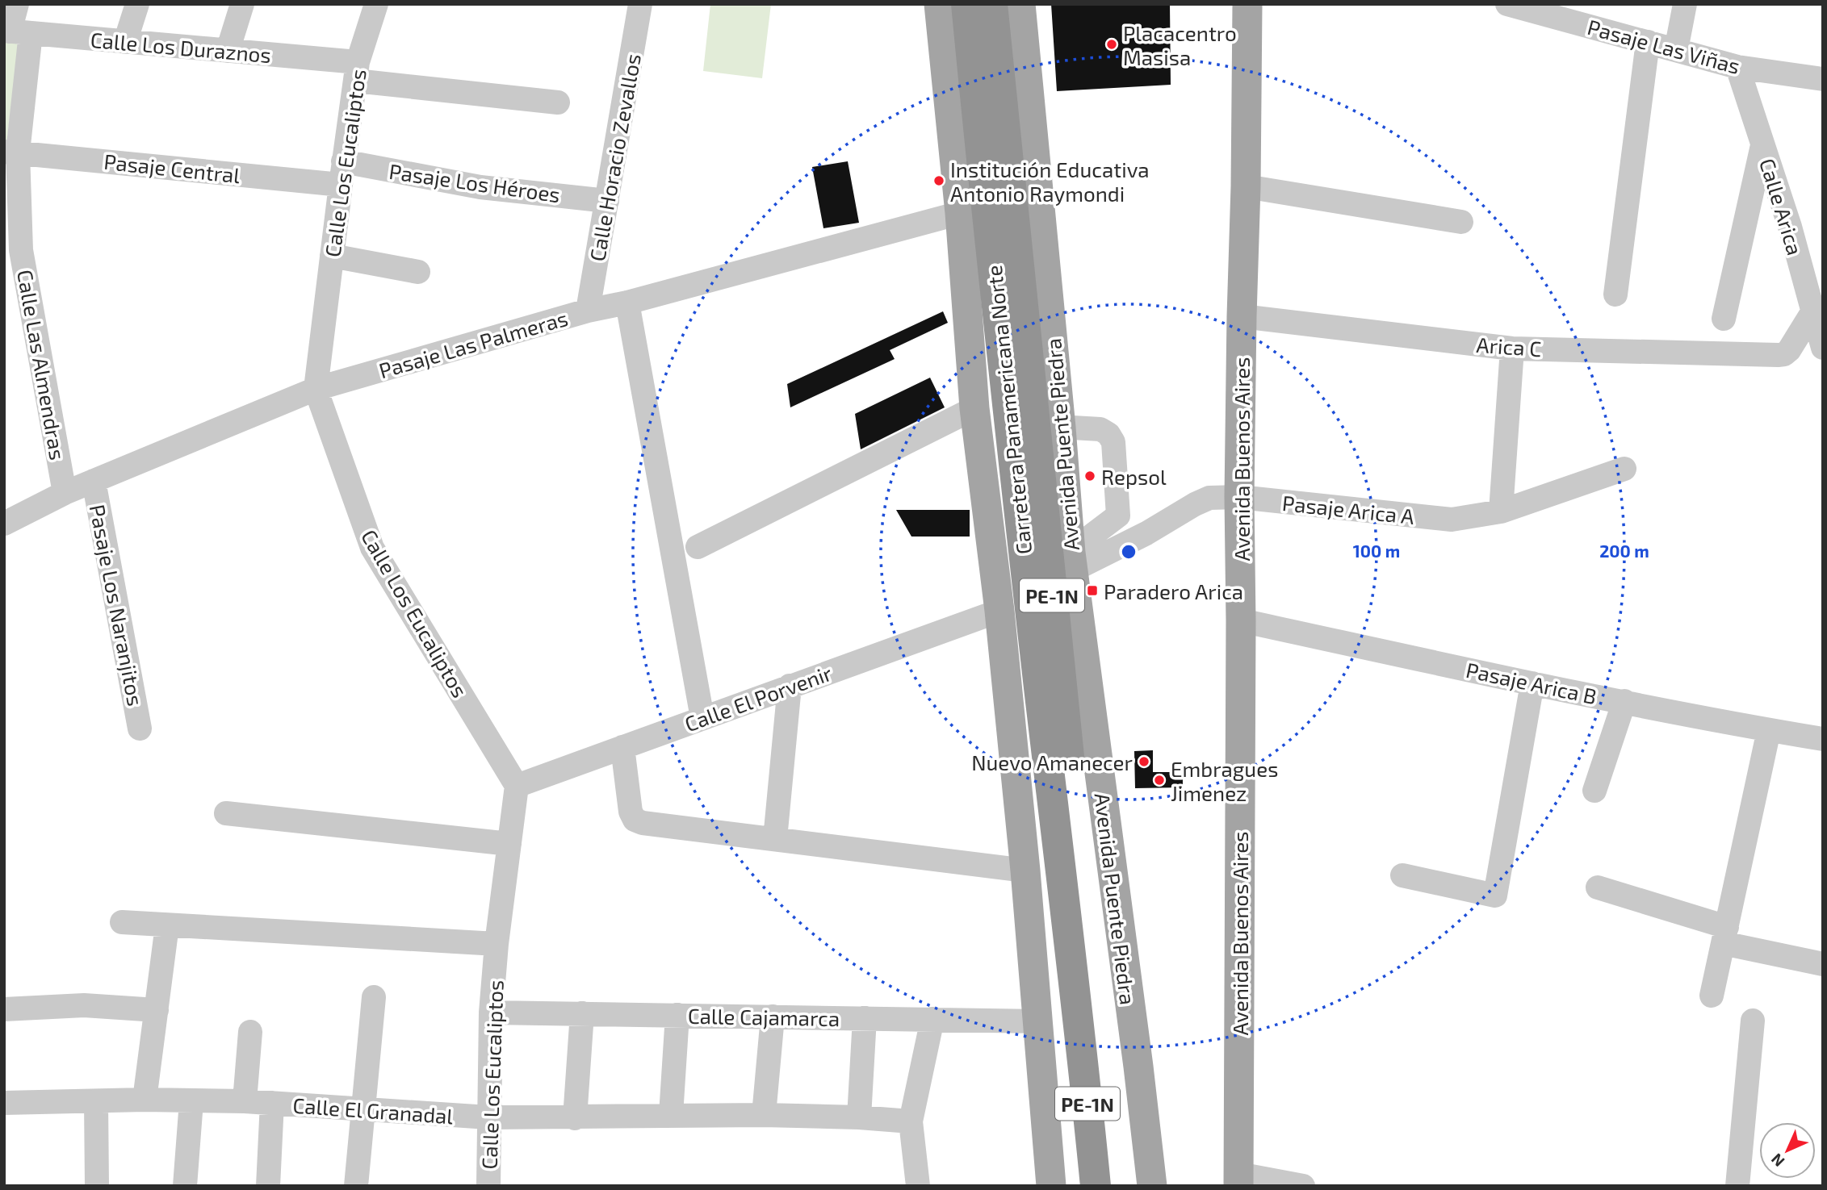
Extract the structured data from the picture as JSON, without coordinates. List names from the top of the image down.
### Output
{
  "streets": {
    "highway": ["Carretera Panamericana Norte", "PE-1N"],
    "main road": ["Avenida Puente Piedra", "Avenida Buenos Aires"],
    "street": [
      "Pasaje Las Viñas",
      "Calle Los Duraznos",
      "Calle Horacio Zevallos",
      "Calle Los Eucaliptos",
      "Pasaje Central",
      "Pasaje Los Héroes",
      "Calle Arica",
      "Pasaje Las Palmeras",
      "Arica C",
      "Calle Las Almendras",
      "Pasaje Arica A",
      "Pasaje Los Naranjitos",
      "Pasaje Arica B",
      "Calle El Porvenir",
      "Calle Cajamarca",
      "Calle El Granadal"
    ]
  },
  "crossings": [
    ["Pasaje Las Viñas", "Calle Arica"],
    ["Calle Los Duraznos", "Calle Los Eucaliptos"],
    ["Calle Los Duraznos", "Calle Las Almendras"],
    ["Calle Horacio Zevallos", "Pasaje Los Héroes"],
    ["Calle Horacio Zevallos", "Pasaje Las Palmeras"],
    ["Calle Los Eucaliptos", "Pasaje Central"],
    ["Calle Los Eucaliptos", "Pasaje Los Héroes"],
    ["Calle Los Eucaliptos", "Pasaje Las Palmeras"],
    ["Calle Los Eucaliptos", "Calle El Porvenir"],
    ["Calle Los Eucaliptos", "Calle Cajamarca"],
    ["Calle Los Eucaliptos", "Calle El Granadal"],
    ["Pasaje Central", "Pasaje Los Héroes"],
    ["Pasaje Central", "Calle Las Almendras"],
    ["Calle Arica", "Arica C"],
    ["Pasaje Las Palmeras", "Calle Las Almendras"],
    ["Pasaje Las Palmeras", "Pasaje Los Naranjitos"],
    ["Arica C", "Avenida Buenos Aires"],
    ["Carretera Panamericana Norte", "Avenida Puente Piedra"],
    ["Carretera Panamericana Norte", "Pasaje Arica A"],
    ["Avenida Puente Piedra", "Pasaje Arica A"],
    ["Avenida Buenos Aires", "Pasaje Arica A"],
    ["Avenida Buenos Aires", "Pasaje Arica B"]
  ],
  "places": {
    "other": [
      "Placacentro Masisa",
      "Institución Educativa Antonio Raymondi",
      "Repsol",
      "Nuevo Amanecer",
      "Embragues Jimenez"
    ],
    "transit": ["Paradero Arica"]
  },
  "north": "bottom left",
  "rings": ["100 m", "200 m"]
}
